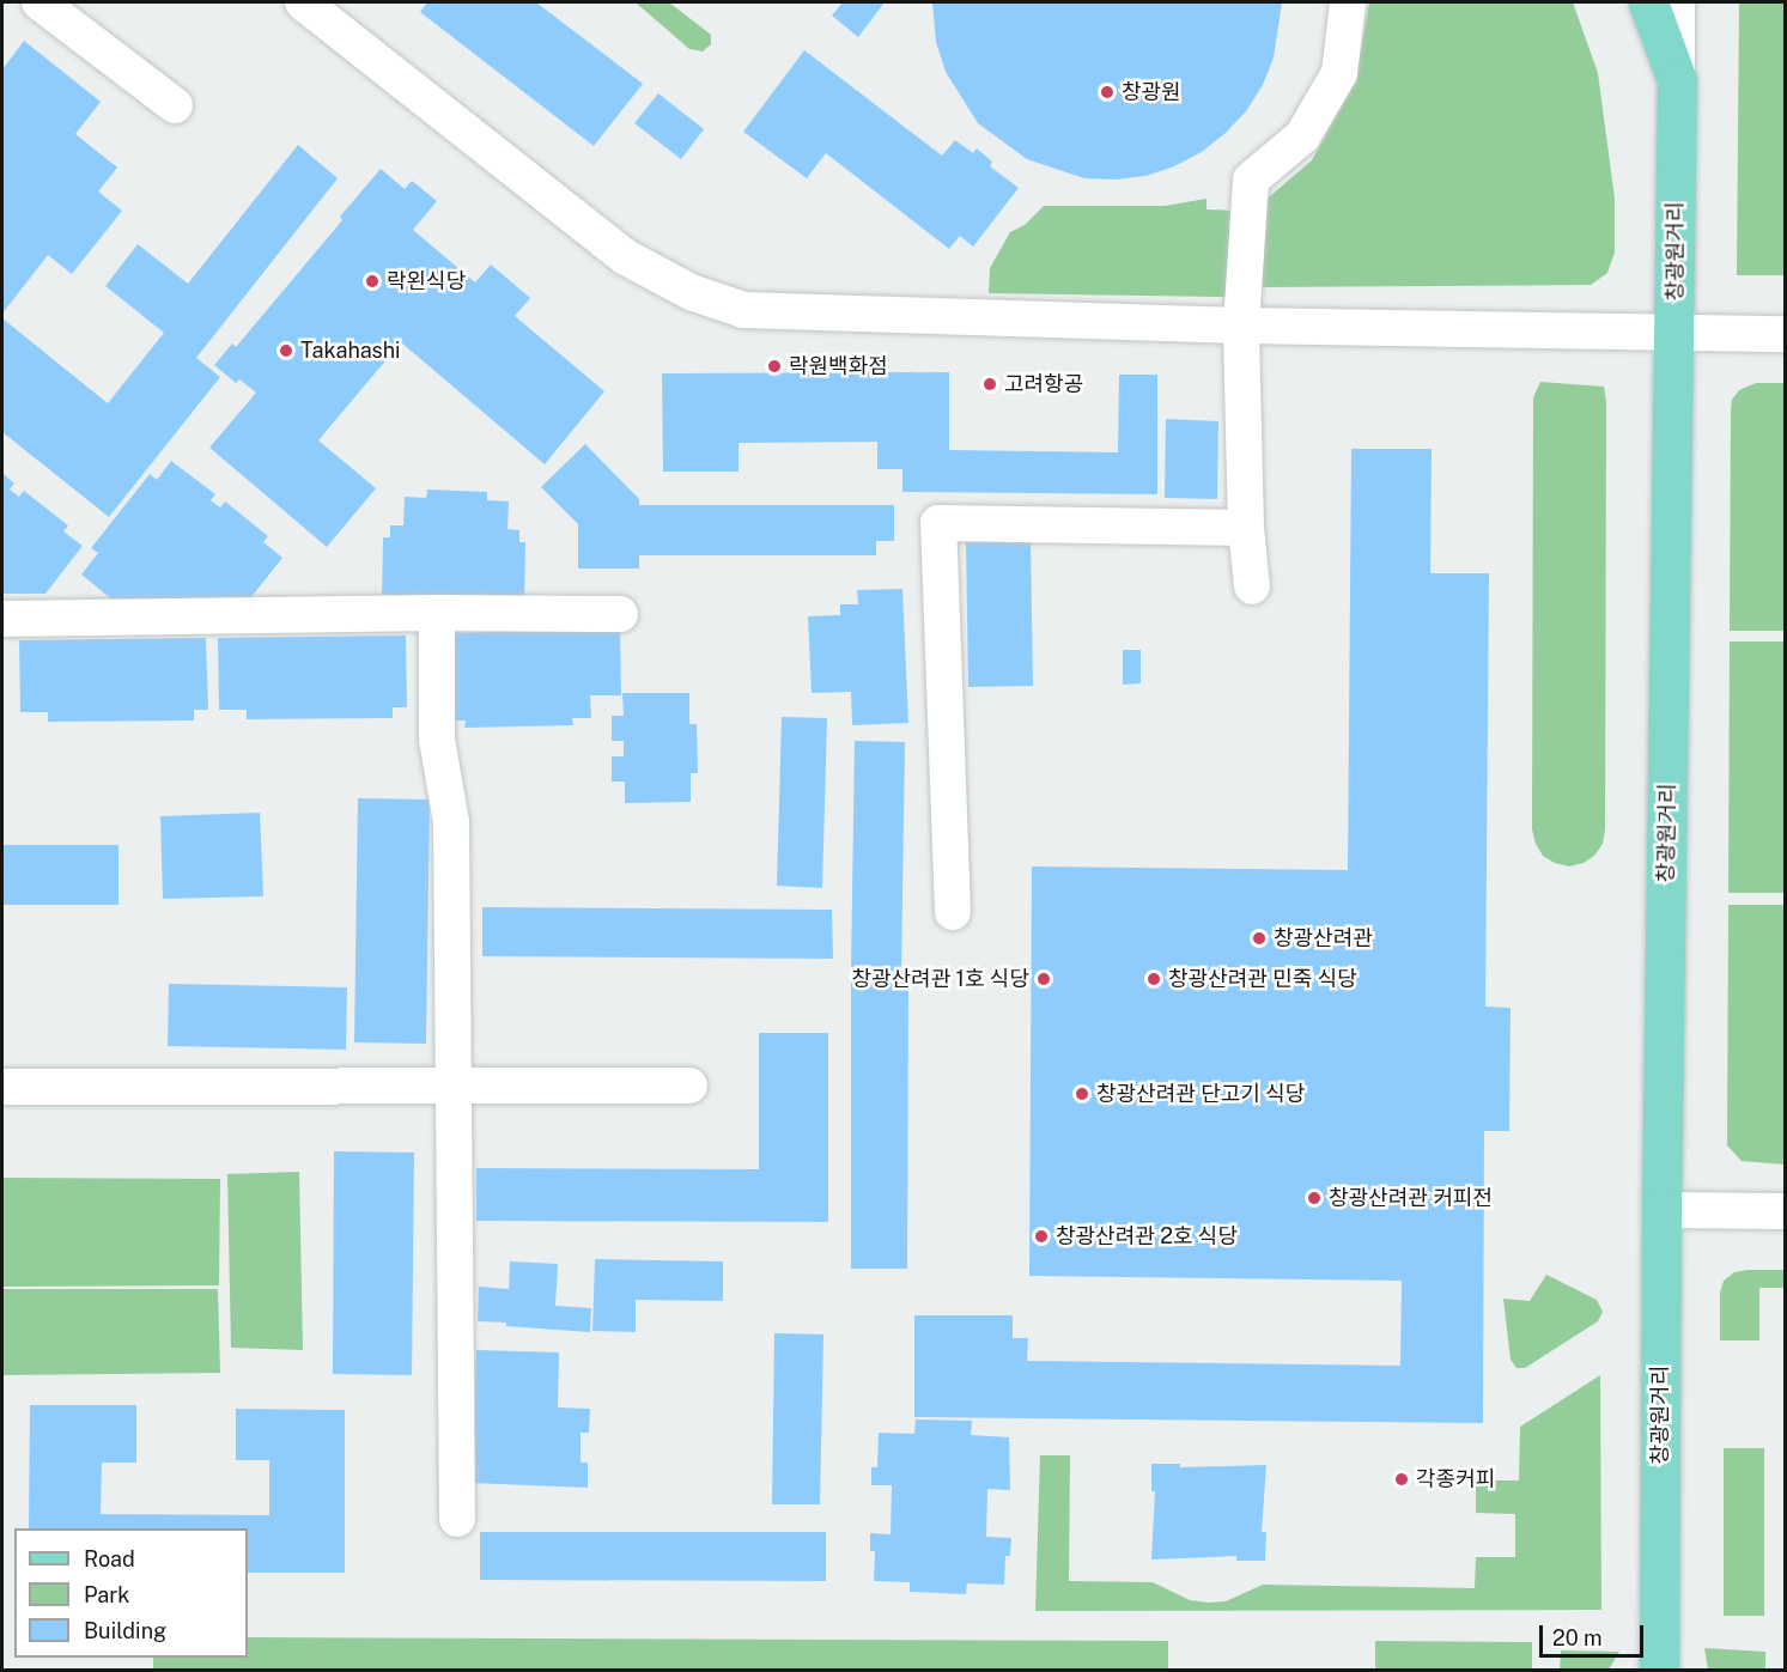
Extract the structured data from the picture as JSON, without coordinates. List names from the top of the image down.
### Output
{
  "streets": {
    "main road": ["창광원거리"]
  },
  "places": [
    "창광원",
    "락왼식당",
    "Takahashi",
    "락원백화점",
    "고려항공",
    "창광산려관",
    "창광산려관 1호 식당",
    "창광산려관 민죽 식당",
    "창광산려관 단고기 식당",
    "창광산려관 커피전",
    "창광산려관 2호 식당",
    "각종커피"
  ],
  "legend": ["Road", "Park", "Building"],
  "scale_bar": "20 m"
}
